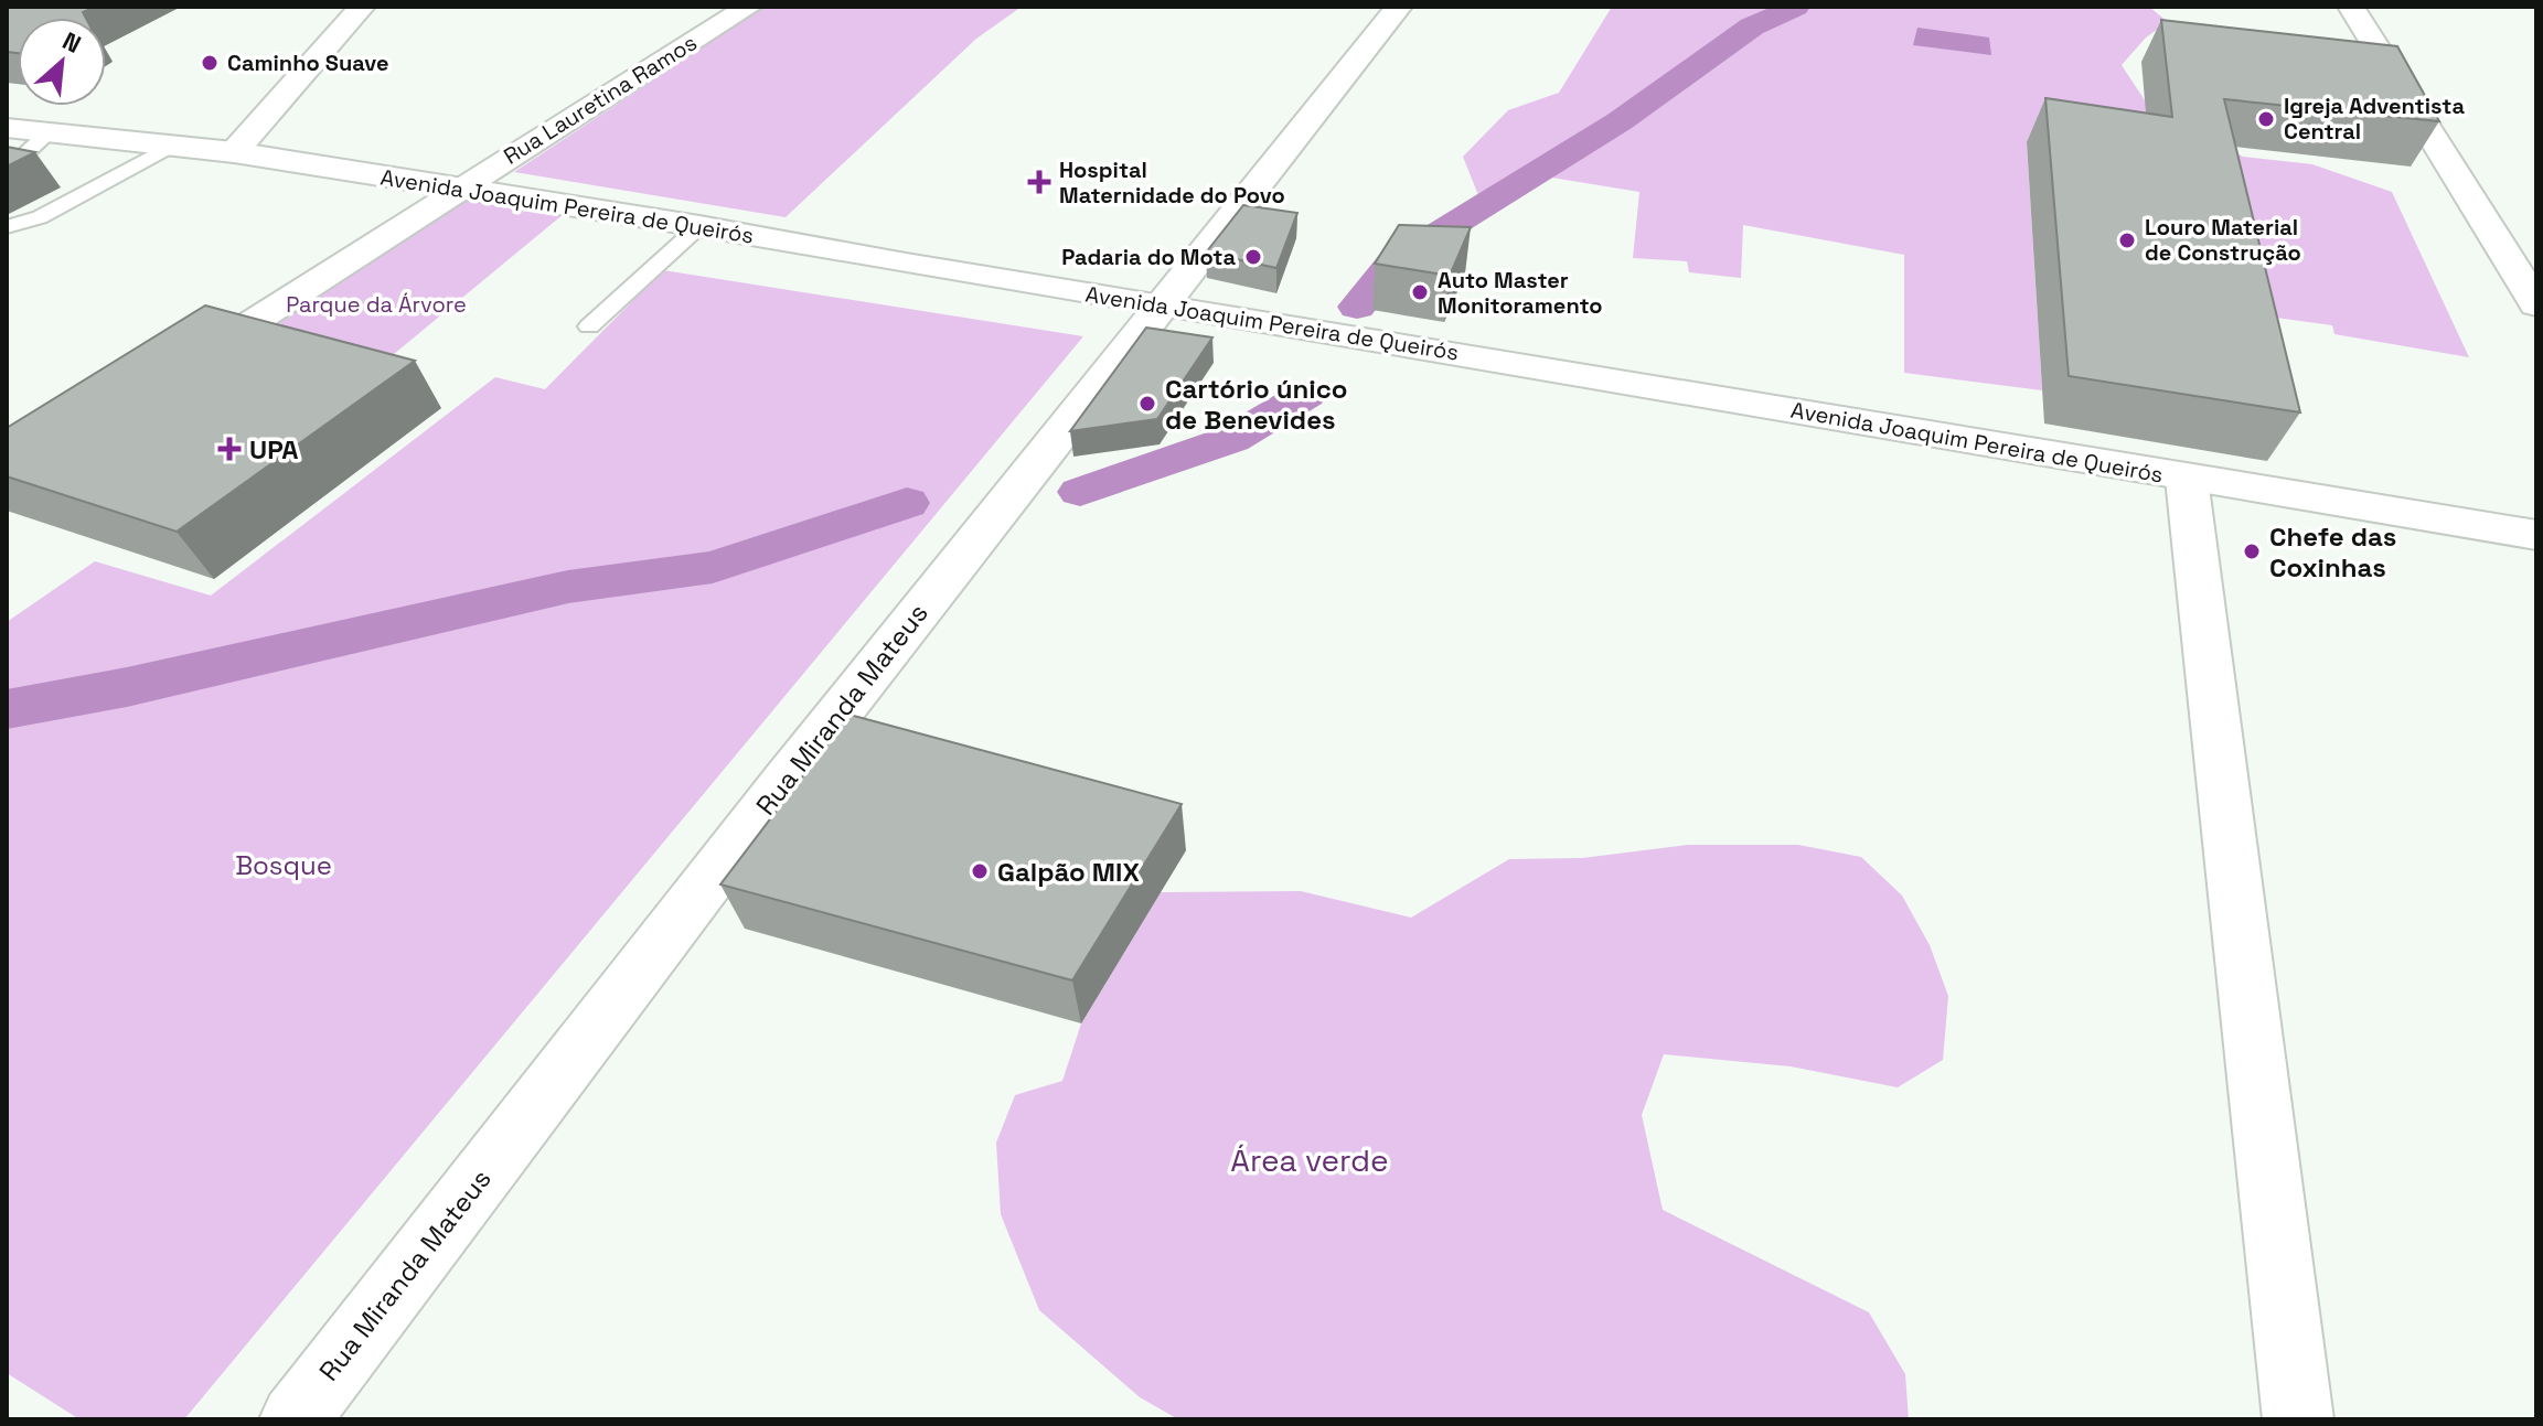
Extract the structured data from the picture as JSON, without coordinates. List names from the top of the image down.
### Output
{
  "streets": {
    "street": ["Rua Lauretina Ramos", "Avenida Joaquim Pereira de Queirós", "Rua Miranda Mateus"]
  },
  "crossings": [
    ["Rua Lauretina Ramos", "Avenida Joaquim Pereira de Queirós"],
    ["Avenida Joaquim Pereira de Queirós", "Rua Miranda Mateus"]
  ],
  "parks": ["Parque da Árvore", "Bosque", "Área verde"],
  "places": {
    "other": [
      "Caminho Suave",
      "Igreja Adventista Central",
      "Louro Material de Construção",
      "Padaria do Mota",
      "Auto Master Monitoramento",
      "Cartório único de Benevides",
      "Chefe das Coxinhas",
      "Galpão MIX"
    ],
    "health": ["Hospital Maternidade do Povo", "UPA"]
  },
  "north": "top right"
}
